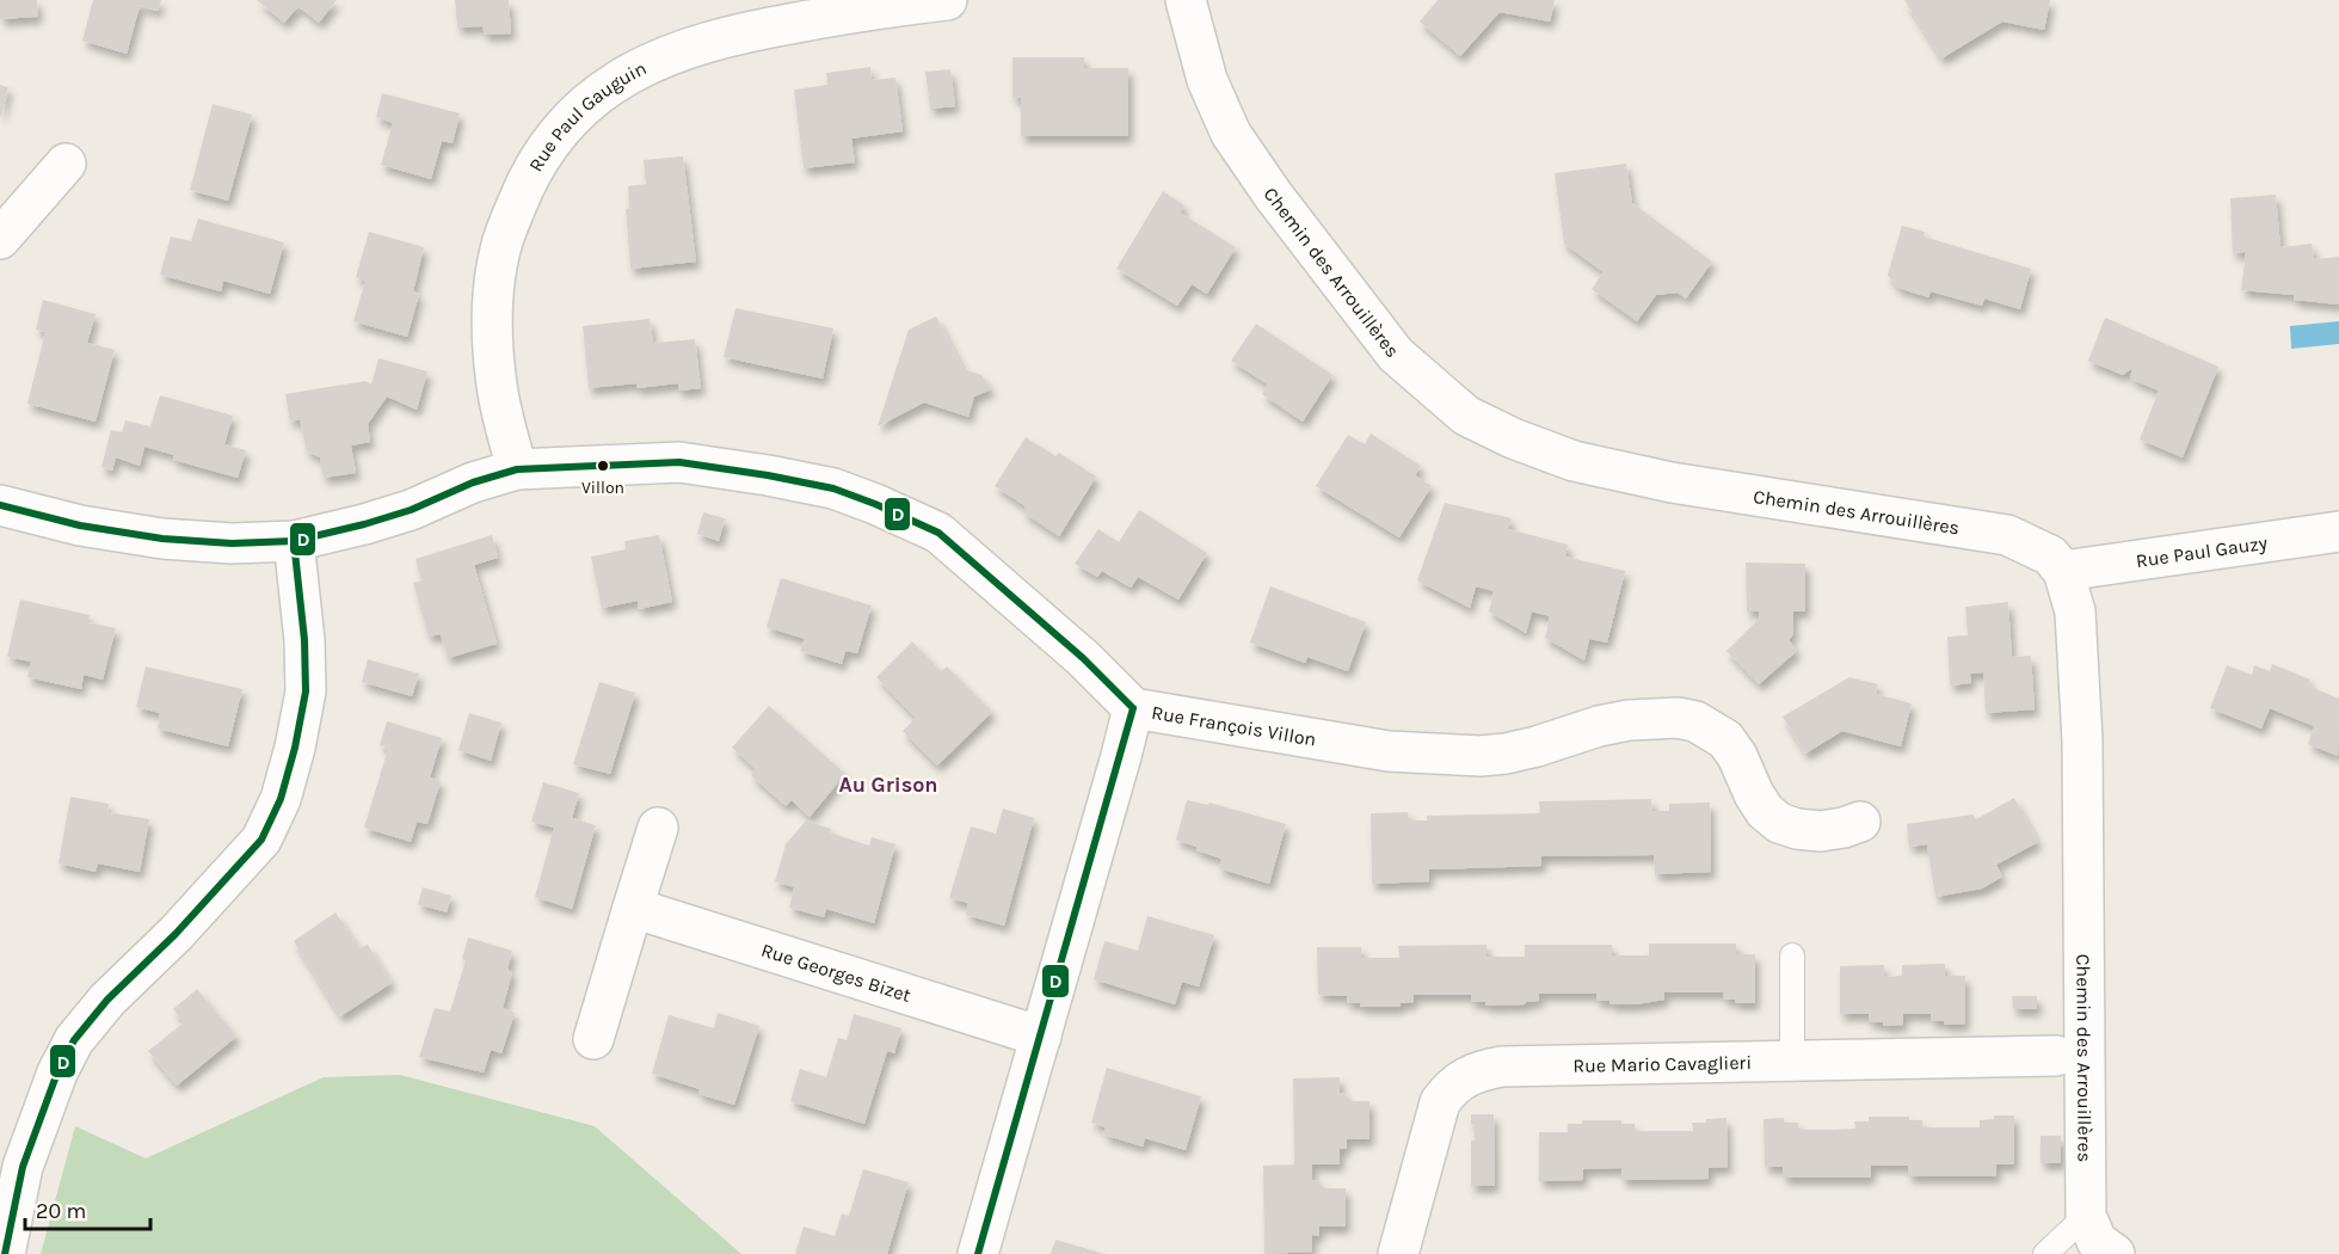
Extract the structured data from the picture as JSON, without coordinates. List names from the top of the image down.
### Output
{
  "streets": {
    "street": [
      "Rue Paul Gauguin",
      "Chemin des Arrouillères",
      "Rue Paul Gauzy",
      "Rue François Villon",
      "Rue Georges Bizet",
      "Rue Mario Cavaglieri"
    ]
  },
  "crossings": [
    ["Rue Paul Gauguin", "Rue François Villon"],
    ["Chemin des Arrouillères", "Rue Paul Gauzy"]
  ],
  "districts": ["Au Grison"],
  "places": ["Villon"],
  "lines": ["transit line D"],
  "scale_bar": "20 m"
}
